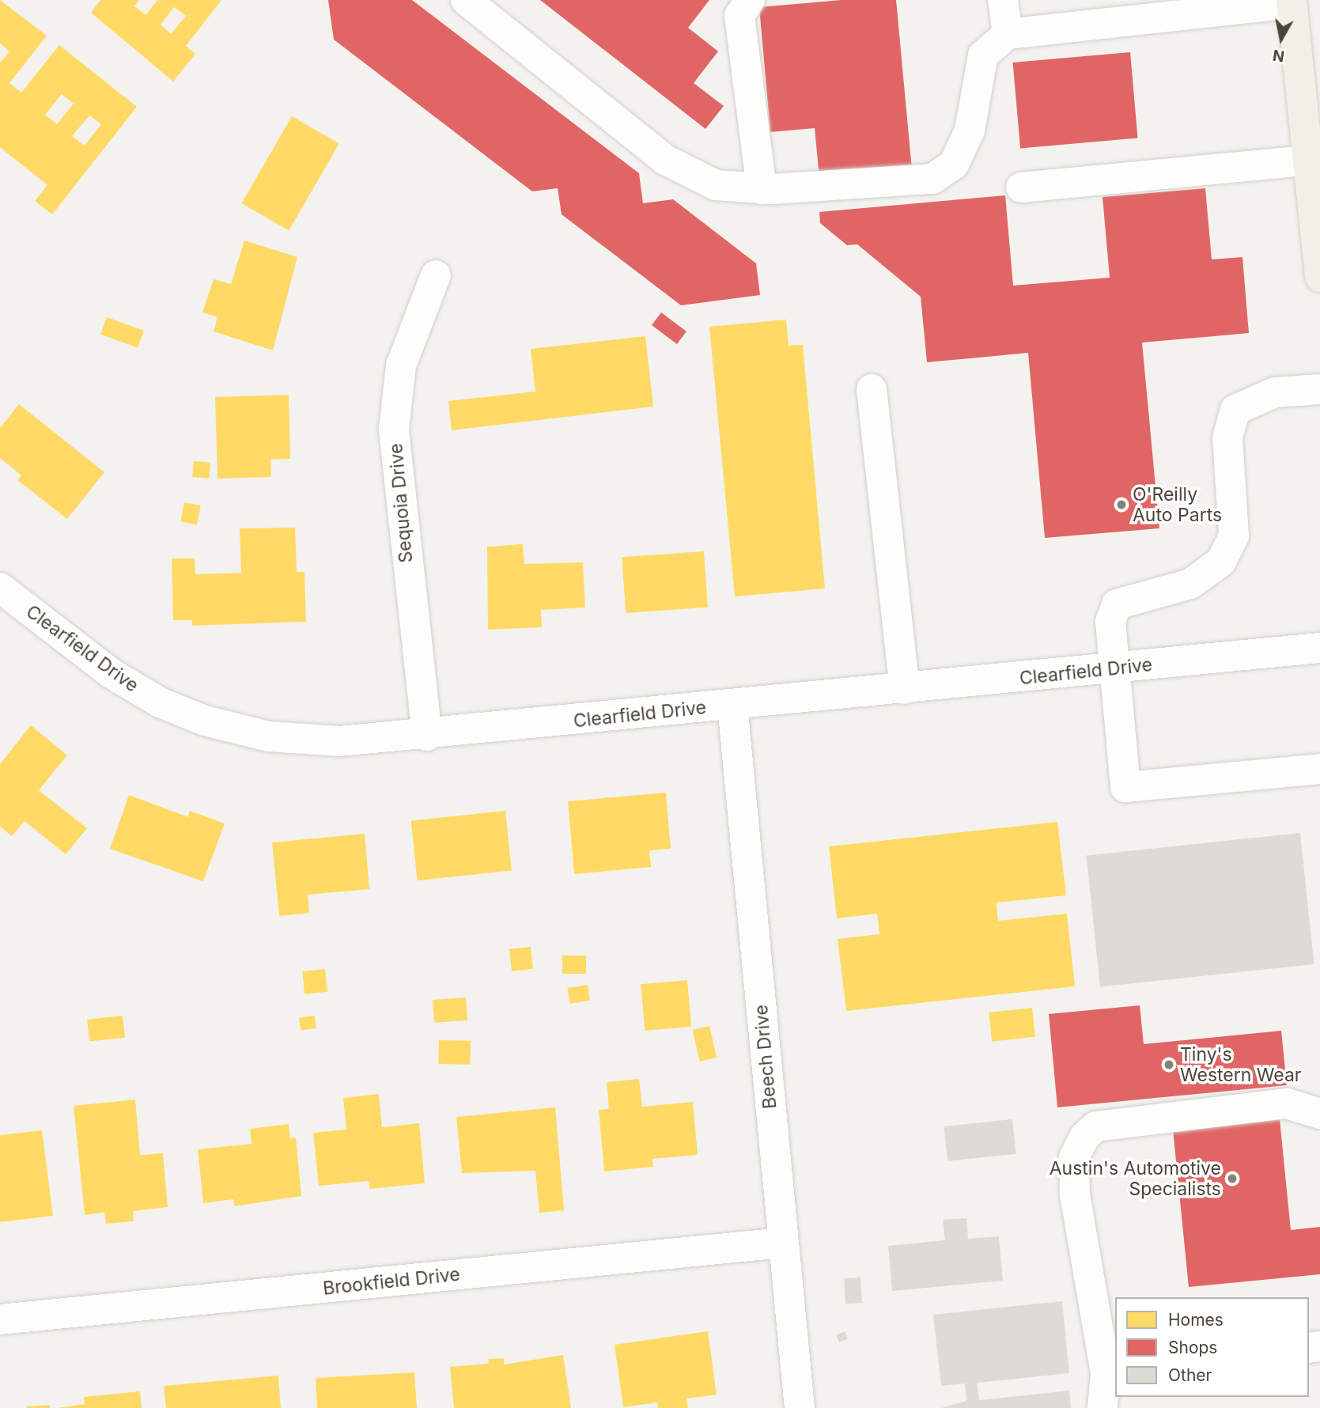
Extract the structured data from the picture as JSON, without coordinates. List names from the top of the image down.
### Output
{
  "streets": {
    "street": [
      "Sequoia Drive",
      "Clearfield Drive",
      "Beech Drive",
      "Brookfield Drive"
    ]
  },
  "crossings": [
    ["Sequoia Drive", "Clearfield Drive"],
    ["Clearfield Drive", "Beech Drive"],
    ["Beech Drive", "Brookfield Drive"]
  ],
  "places": ["O'Reilly Auto Parts", "Tiny's Western Wear", "Austin's Automotive Specialists"],
  "legend": ["Homes", "Shops", "Other"],
  "north": "bottom"
}
